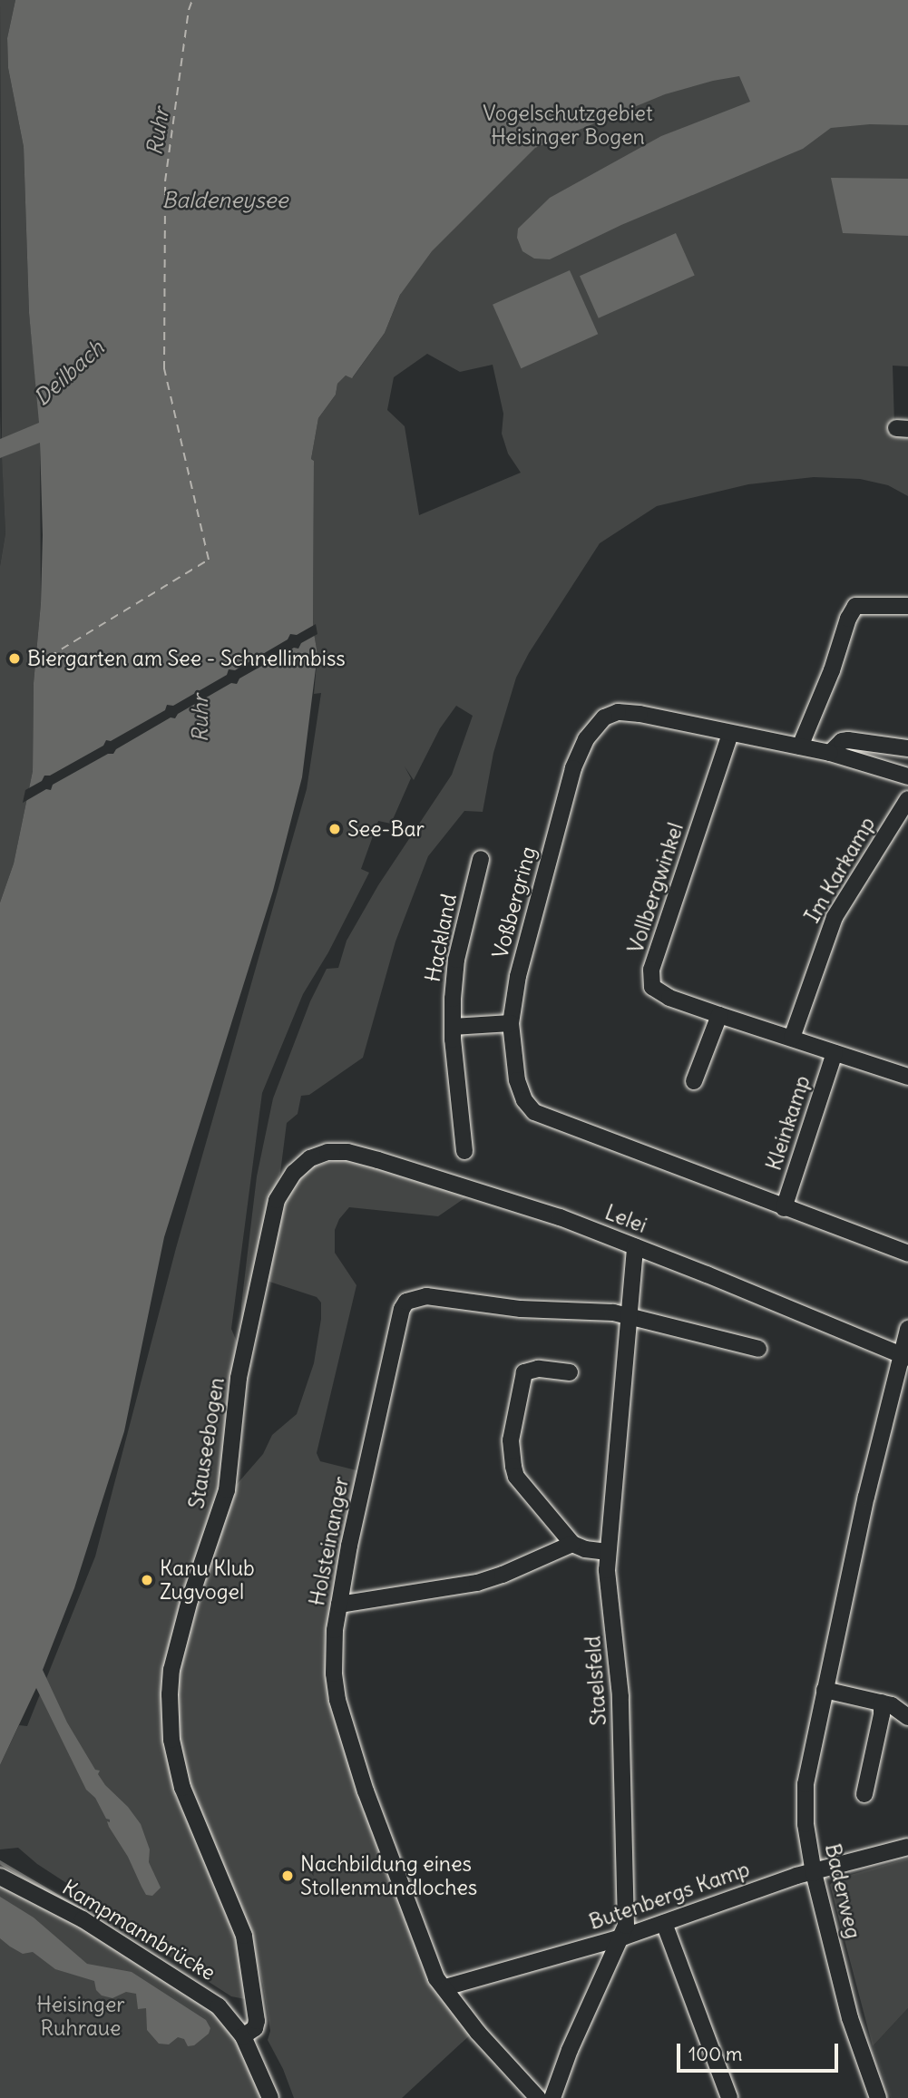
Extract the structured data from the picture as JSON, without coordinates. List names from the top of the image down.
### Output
{
  "streets": {
    "street": [
      "Im Karkamp",
      "Vollbergwinkel",
      "Voßbergring",
      "Hackland",
      "Kleinkamp",
      "Lelei",
      "Stauseebogen",
      "Holsteinanger",
      "Staelsfeld",
      "Baderweg",
      "Butenbergs Kamp",
      "Kampmannbrücke"
    ]
  },
  "crossings": [
    ["Im Karkamp", "Vollbergwinkel"],
    ["Vollbergwinkel", "Voßbergring"],
    ["Vollbergwinkel", "Kleinkamp"],
    ["Voßbergring", "Kleinkamp"],
    ["Lelei", "Stauseebogen"],
    ["Lelei", "Staelsfeld"],
    ["Lelei", "Baderweg"],
    ["Stauseebogen", "Kampmannbrücke"],
    ["Holsteinanger", "Staelsfeld"],
    ["Holsteinanger", "Butenbergs Kamp"],
    ["Staelsfeld", "Butenbergs Kamp"],
    ["Baderweg", "Butenbergs Kamp"]
  ],
  "water": ["Ruhr", "Baldeneysee", "Deilbach"],
  "parks": ["Vogelschutzgebiet Heisinger Bogen", "Heisinger Ruhraue"],
  "places": [
    "Biergarten am See - Schnellimbiss",
    "See-Bar",
    "Kanu Klub Zugvogel",
    "Nachbildung eines Stollenmundloches"
  ],
  "scale_bar": "100 m"
}
